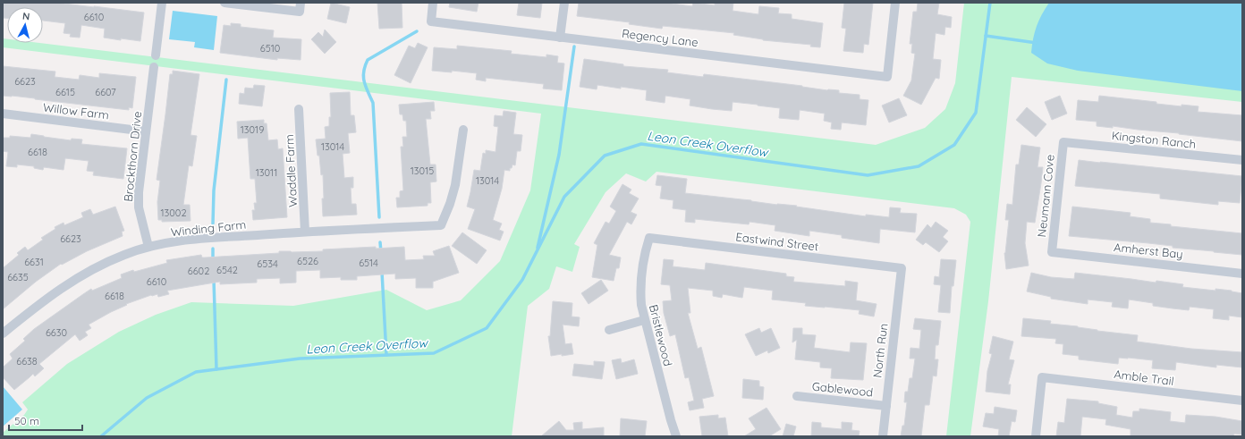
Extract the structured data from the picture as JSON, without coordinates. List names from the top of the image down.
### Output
{
  "streets": {
    "street": [
      "Regency Lane",
      "Willow Farm",
      "Kingston Ranch",
      "Brockthorn Drive",
      "Waddle Farm",
      "Neumann Cove",
      "Winding Farm",
      "Eastwind Street",
      "Amherst Bay",
      "Bristlewood",
      "North Run",
      "Amble Trail",
      "Gablewood"
    ]
  },
  "crossings": [
    ["Willow Farm", "Brockthorn Drive"],
    ["Kingston Ranch", "Neumann Cove"],
    ["Brockthorn Drive", "Winding Farm"],
    ["Waddle Farm", "Winding Farm"],
    ["Neumann Cove", "Amherst Bay"],
    ["Eastwind Street", "Bristlewood"],
    ["Eastwind Street", "North Run"],
    ["North Run", "Gablewood"]
  ],
  "water": ["Leon Creek Overflow"],
  "house_numbers": [
    "6610",
    "6510",
    "6623",
    "6615",
    "6607",
    "13019",
    "13014",
    "6618",
    "13015",
    "13011",
    "13014",
    "13002",
    "6623",
    "6526",
    "6631",
    "6514",
    "6534",
    "6542",
    "6602",
    "6635",
    "6610",
    "6618",
    "6630",
    "6638"
  ],
  "scale_bar": "50 m",
  "north": "top"
}
